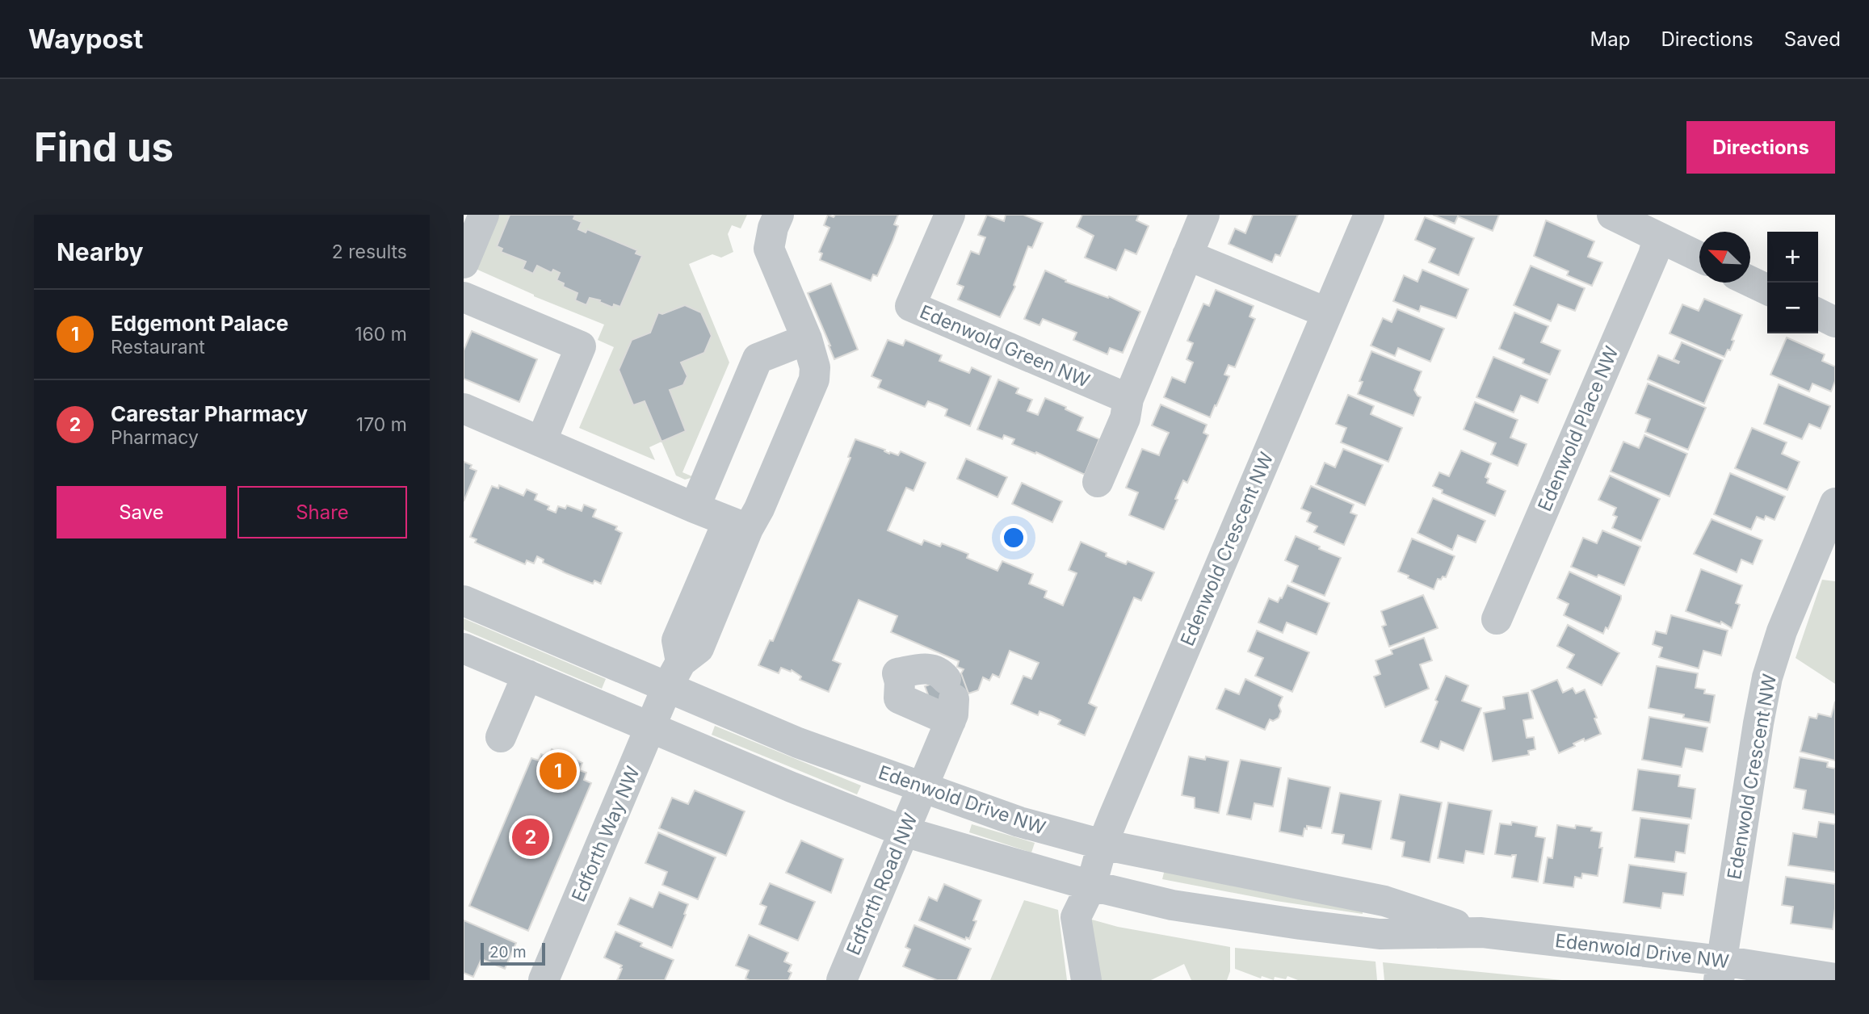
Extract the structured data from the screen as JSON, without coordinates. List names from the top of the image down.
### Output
{
  "streets": {
    "street": [
      "Edenwold Green NW",
      "Edenwold Place NW",
      "Edenwold Crescent NW",
      "Edenwold Drive NW",
      "Edforth Way NW",
      "Edforth Road NW"
    ]
  },
  "crossings": [
    ["Edenwold Crescent NW", "Edenwold Drive NW"],
    ["Edenwold Drive NW", "Edforth Way NW"],
    ["Edenwold Drive NW", "Edforth Road NW"]
  ],
  "scale_bar": "20 m",
  "north": "top left",
  "page": {
    "header": "Waypost",
    "nav": ["Map", "Directions", "Saved"],
    "buttons": [
      "Directions",
      ["Save", "Share"]
    ],
    "title": "Find us",
    "heading": ["Nearby", "2 results"],
    "map_buttons": ["+", "−"],
    "list": [
      {
        "mark": "1",
        "name": "Edgemont Palace",
        "note": "Restaurant",
        "value": "160 m"
      },
      {
        "mark": "2",
        "name": "Carestar Pharmacy",
        "note": "Pharmacy",
        "value": "170 m"
      }
    ],
    "pins": ["1", "2"],
    "scale": "20 m"
  }
}
